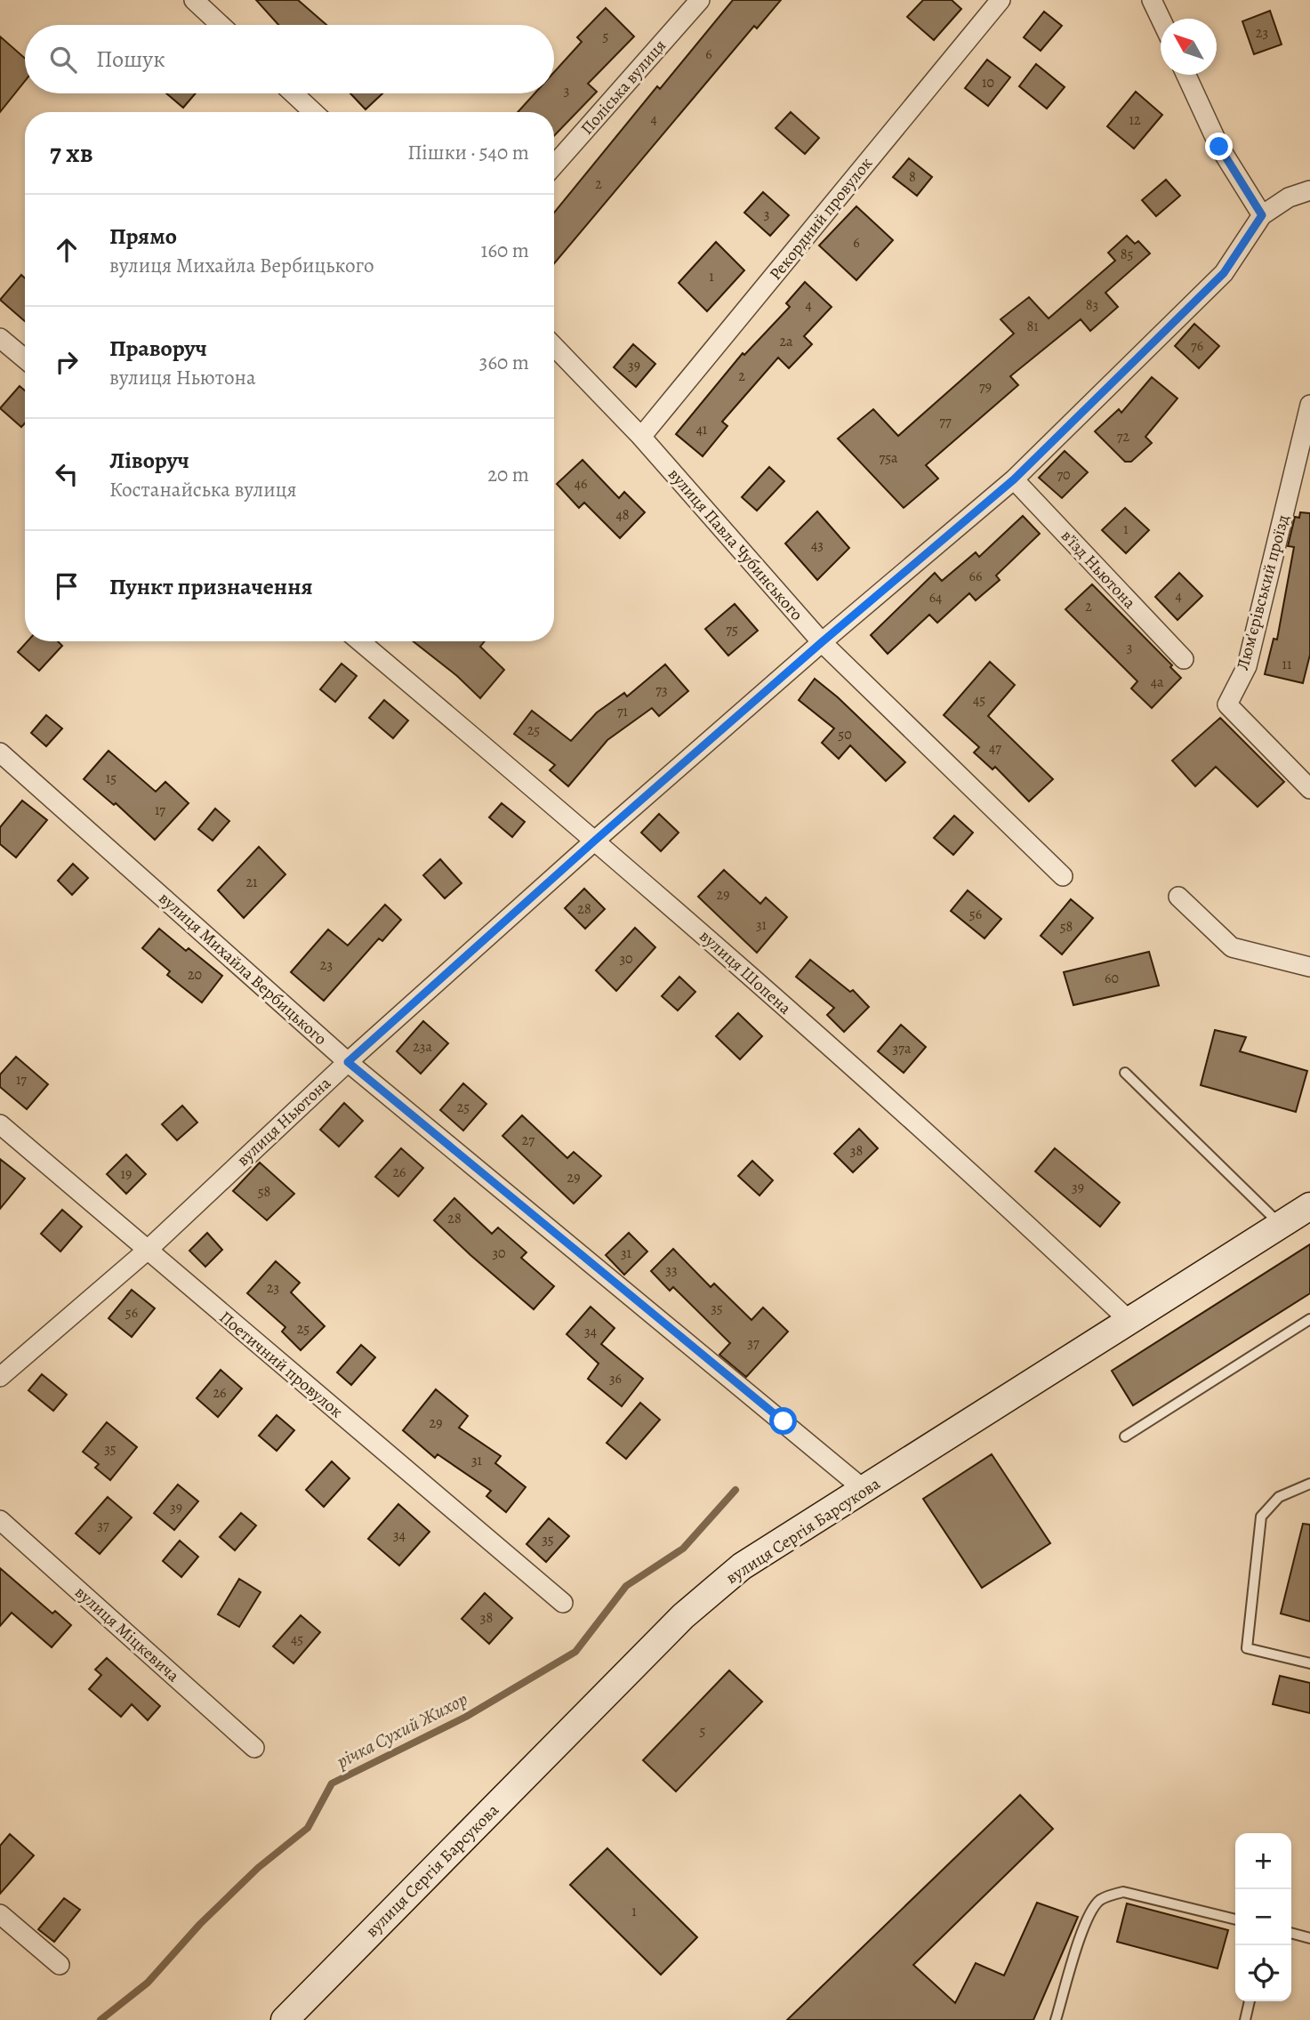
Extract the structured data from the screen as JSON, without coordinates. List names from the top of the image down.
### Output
{
  "streets": {
    "main road": ["вулиця Сергія Барсукова"],
    "street": [
      "Поліська вулиця",
      "Рекордний провулок",
      "вулиця Павла Чубинського",
      "в’їзд Ньютона",
      "Люм'єрівський проїзд",
      "вулиця Михайла Вербицького",
      "вулиця Шопена",
      "вулиця Ньютона",
      "Поетичний провулок",
      "вулиця Міцкевича"
    ]
  },
  "crossings": [
    ["Рекордний провулок", "вулиця Павла Чубинського"],
    ["вулиця Павла Чубинського", "вулиця Ньютона"],
    ["в’їзд Ньютона", "вулиця Ньютона"],
    ["вулиця Михайла Вербицького", "вулиця Ньютона"],
    ["вулиця Михайла Вербицького", "вулиця Сергія Барсукова"],
    ["вулиця Шопена", "вулиця Ньютона"],
    ["вулиця Шопена", "вулиця Сергія Барсукова"],
    ["вулиця Ньютона", "Поетичний провулок"]
  ],
  "water": ["річка Сухий Жихор"],
  "house_numbers": [
    "23",
    "5",
    "6",
    "10",
    "3",
    "4",
    "12",
    "8",
    "2",
    "3",
    "6",
    "85",
    "1",
    "4",
    "83",
    "81",
    "2а",
    "76",
    "39",
    "2",
    "79",
    "77",
    "41",
    "72",
    "75а",
    "70",
    "46",
    "48",
    "1",
    "43",
    "66",
    "4",
    "64",
    "2",
    "75",
    "3",
    "11",
    "4а",
    "73",
    "45",
    "71",
    "25",
    "50",
    "47",
    "15",
    "17",
    "21",
    "29",
    "28",
    "56",
    "31",
    "58",
    "30",
    "23",
    "20",
    "60",
    "23а",
    "37а",
    "17",
    "25",
    "27",
    "38",
    "26",
    "19",
    "29",
    "39",
    "58",
    "28",
    "30",
    "31",
    "33",
    "23",
    "35",
    "56",
    "25",
    "34",
    "37",
    "36",
    "26",
    "29",
    "35",
    "31",
    "39",
    "37",
    "34",
    "35",
    "38",
    "45",
    "5",
    "1"
  ],
  "north": "top left",
  "page": {
    "search": "Пошук",
    "heading": ["7 хв", "Пішки · 540 m"],
    "list": [
      ["Прямо", "вулиця Михайла Вербицького", "160 m"],
      ["Праворуч", "вулиця Ньютона", "360 m"],
      ["Ліворуч", "Костанайська вулиця", "20 m"],
      "Пункт призначення"
    ],
    "map_buttons": ["+", "−"]
  }
}
